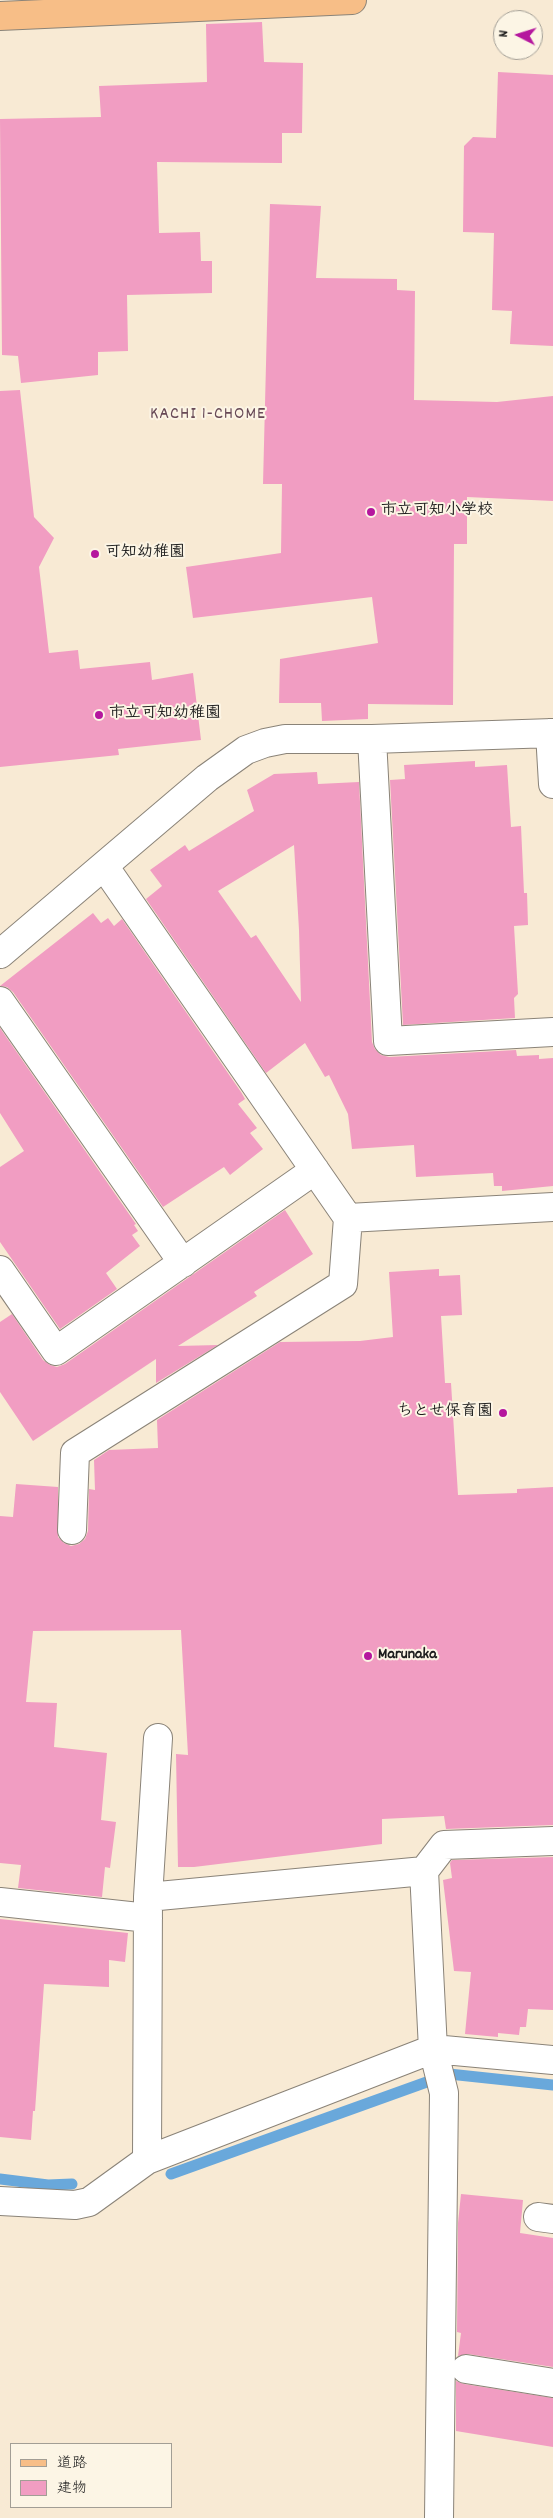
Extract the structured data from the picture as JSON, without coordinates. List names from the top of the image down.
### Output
{
  "districts": ["KACHI 1-CHOME"],
  "places": [
    "市立可知小学校",
    "可知幼稚園",
    "市立可知幼稚園",
    "ちとせ保育園",
    "Marunaka"
  ],
  "legend": ["道路", "建物"],
  "north": "left"
}
